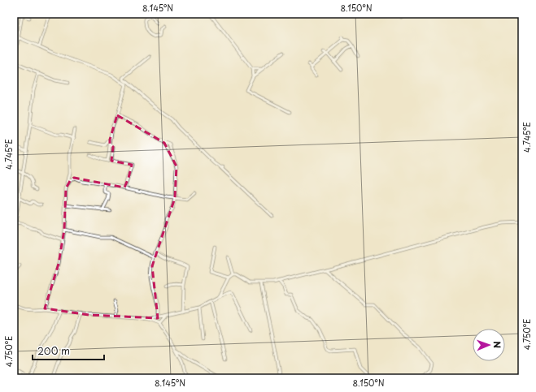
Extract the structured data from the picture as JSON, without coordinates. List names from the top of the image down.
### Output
{
  "scale_bar": "200 m",
  "north": "right",
  "coordinates": [
    "8.145°N",
    "8.150°N",
    "4.745°E",
    "4.750°E"
  ]
}
